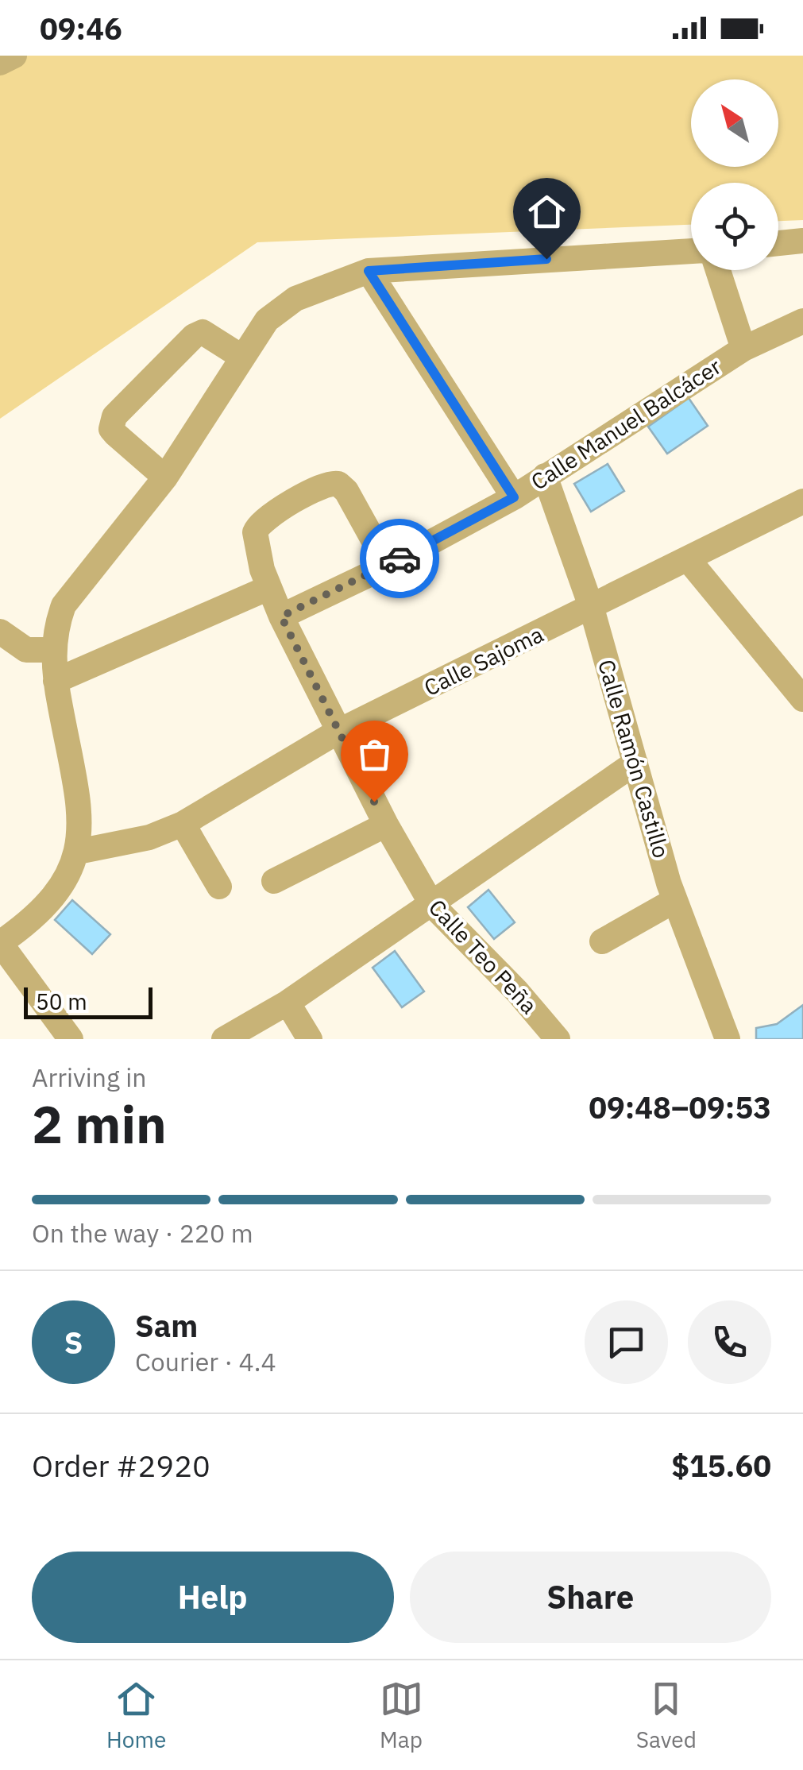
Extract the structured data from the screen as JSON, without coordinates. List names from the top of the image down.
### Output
{
  "streets": {
    "street": [
      "Calle Manuel Balcácer",
      "Calle Sajoma",
      "Calle Ramón Castillo",
      "Calle Teo Peña"
    ]
  },
  "crossings": [
    ["Calle Manuel Balcácer", "Calle Ramón Castillo"],
    ["Calle Manuel Balcácer", "Calle Teo Peña"],
    ["Calle Sajoma", "Calle Ramón Castillo"],
    ["Calle Sajoma", "Calle Teo Peña"]
  ],
  "scale_bar": "50 m",
  "north": "top left",
  "page": {
    "status": "09:46",
    "scale": "50 m",
    "heading": ["2 min", "Arriving in", "09:48–09:53"],
    "panel": [
      "Sam",
      "Courier · 4.4",
      "Order #2920",
      "$15.60"
    ],
    "bar": "On the way · 220 m",
    "round": "S",
    "buttons": ["Help", "Share"],
    "tabs": ["Home", "Map", "Saved"]
  }
}
